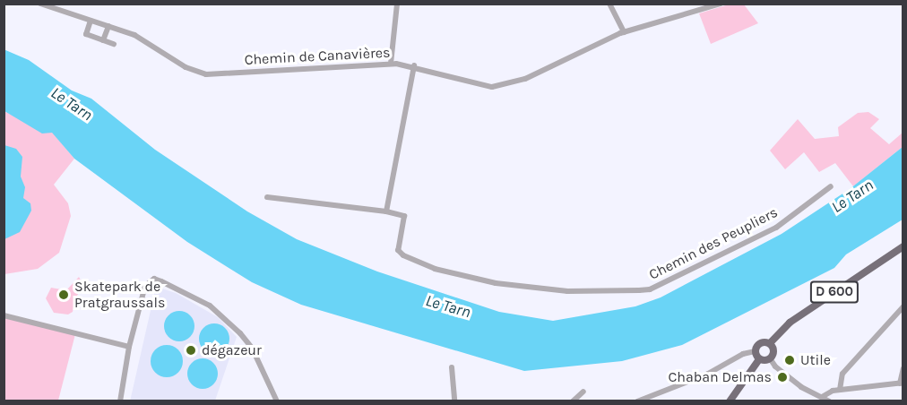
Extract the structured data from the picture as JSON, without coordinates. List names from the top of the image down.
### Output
{
  "streets": {
    "main road": ["D 600"],
    "street": ["Chemin de Canavières", "Chemin des Peupliers"]
  },
  "water": ["Le Tarn"],
  "places": [
    "Skatepark de Pratgraussals",
    "dégazeur",
    "Utile",
    "Chaban Delmas"
  ]
}
